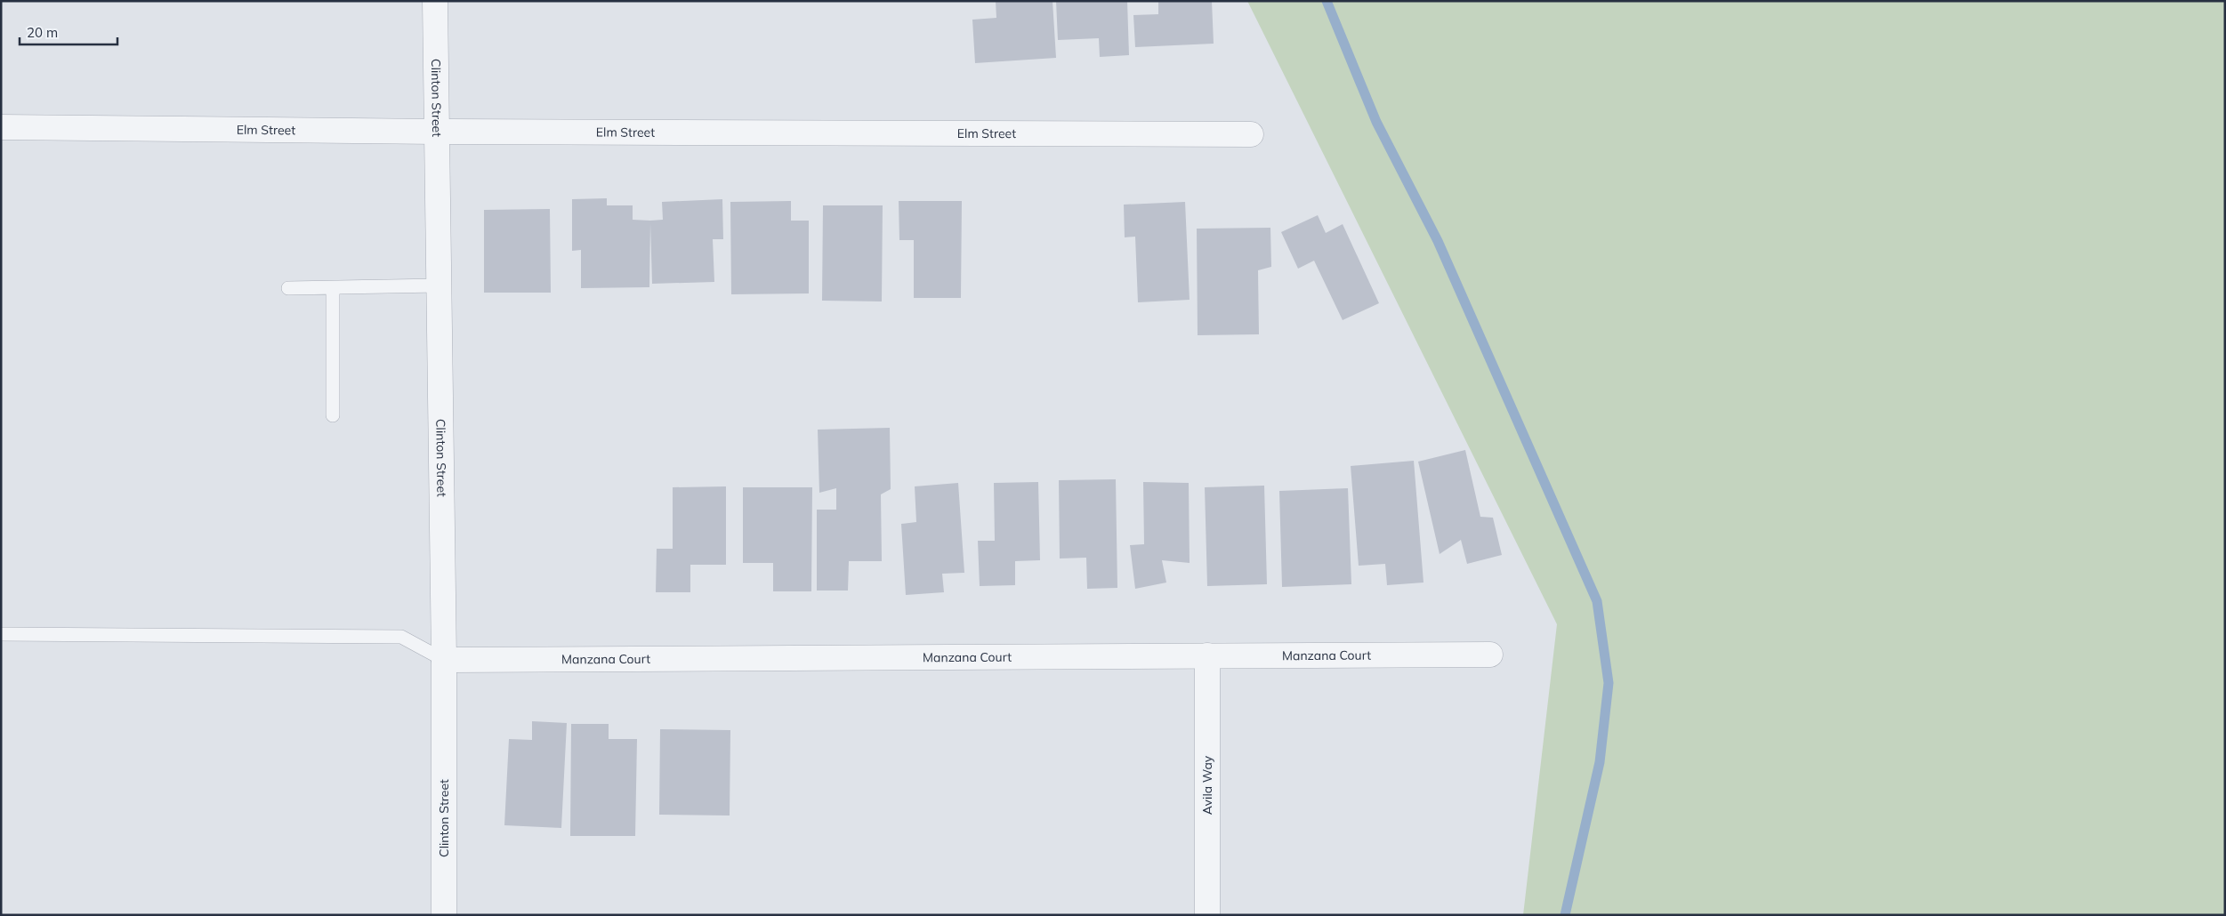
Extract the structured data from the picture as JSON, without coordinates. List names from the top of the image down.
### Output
{
  "streets": {
    "street": [
      "Clinton Street",
      "Elm Street",
      "Manzana Court",
      "Avila Way"
    ]
  },
  "crossings": [
    ["Clinton Street", "Elm Street"],
    ["Clinton Street", "Manzana Court"],
    ["Manzana Court", "Avila Way"]
  ],
  "scale_bar": "20 m"
}
